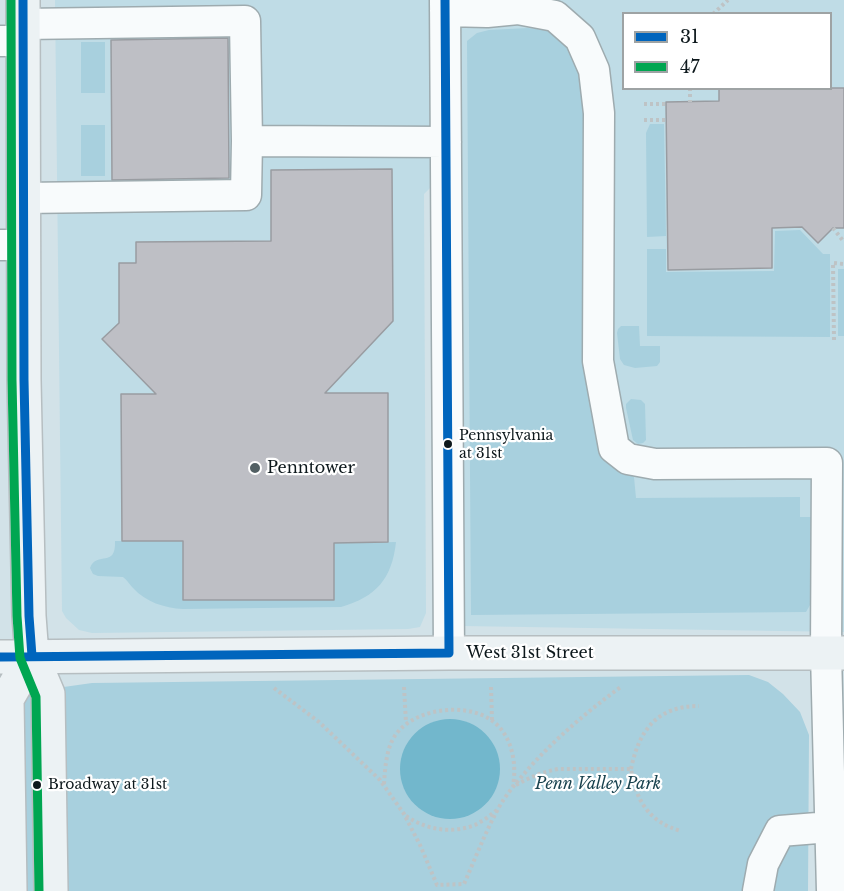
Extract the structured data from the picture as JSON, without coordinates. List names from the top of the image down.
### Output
{
  "streets": {
    "main road": ["West 31st Street"]
  },
  "parks": ["Penn Valley Park"],
  "places": ["Pennsylvania at 31st", "Penntower", "Broadway at 31st"],
  "lines": ["transit line 31", "transit line 47"],
  "legend": ["31", "47"]
}
